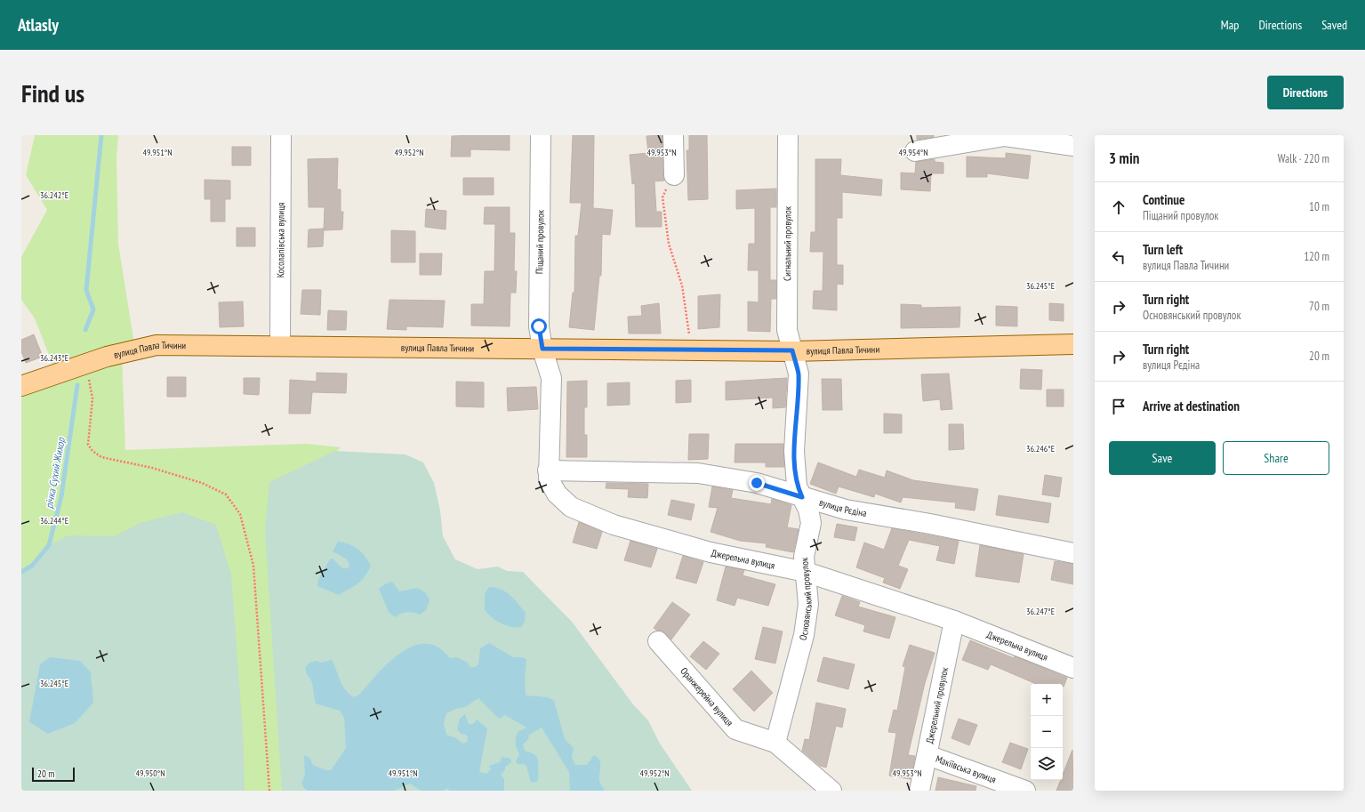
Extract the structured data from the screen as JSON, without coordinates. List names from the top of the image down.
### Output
{
  "streets": {
    "main road": ["вулиця Павла Тичини"],
    "street": [
      "Косолапівська вулиця",
      "Піщаний провулок",
      "Сигнальний провулок",
      "вулиця Рєдіна",
      "Джерельна вулиця",
      "Основянський провулок",
      "Оранжерейна вулиця",
      "Джерельний провулок",
      "Макіївська вулиця"
    ]
  },
  "crossings": [
    ["Косолапівська вулиця", "вулиця Павла Тичини"],
    ["Піщаний провулок", "вулиця Павла Тичини"],
    ["Піщаний провулок", "Джерельна вулиця"],
    ["Сигнальний провулок", "вулиця Павла Тичини"],
    ["Сигнальний провулок", "Основянський провулок"],
    ["вулиця Павла Тичини", "Джерельна вулиця"],
    ["вулиця Павла Тичини", "Основянський провулок"],
    ["вулиця Рєдіна", "Джерельна вулиця"],
    ["вулиця Рєдіна", "Основянський провулок"],
    ["Джерельна вулиця", "Основянський провулок"],
    ["Джерельна вулиця", "Джерельний провулок"],
    ["Основянський провулок", "Оранжерейна вулиця"],
    ["Джерельний провулок", "Макіївська вулиця"]
  ],
  "water": ["річка Сухий Жихор"],
  "scale_bar": "20 m",
  "page": {
    "header": "Atlasly",
    "nav": ["Map", "Directions", "Saved"],
    "buttons": [
      "Directions",
      ["Save", "Share"]
    ],
    "title": "Find us",
    "heading": ["3 min", "Walk · 220 m"],
    "list": [
      ["Continue", "Піщаний провулок", "10 m"],
      ["Turn left", "вулиця Павла Тичини", "120 m"],
      ["Turn right", "Основянський провулок", "70 m"],
      ["Turn right", "вулиця Рєдіна", "20 m"],
      "Arrive at destination"
    ],
    "map_buttons": ["+", "−"],
    "scale": "20 m"
  },
  "coordinates": [
    "49.951°N",
    "49.952°N",
    "49.953°N",
    "49.954°N",
    "36.242°E",
    "36.245°E",
    "36.243°E",
    "36.246°E",
    "36.244°E",
    "36.247°E",
    "49.950°N"
  ]
}
